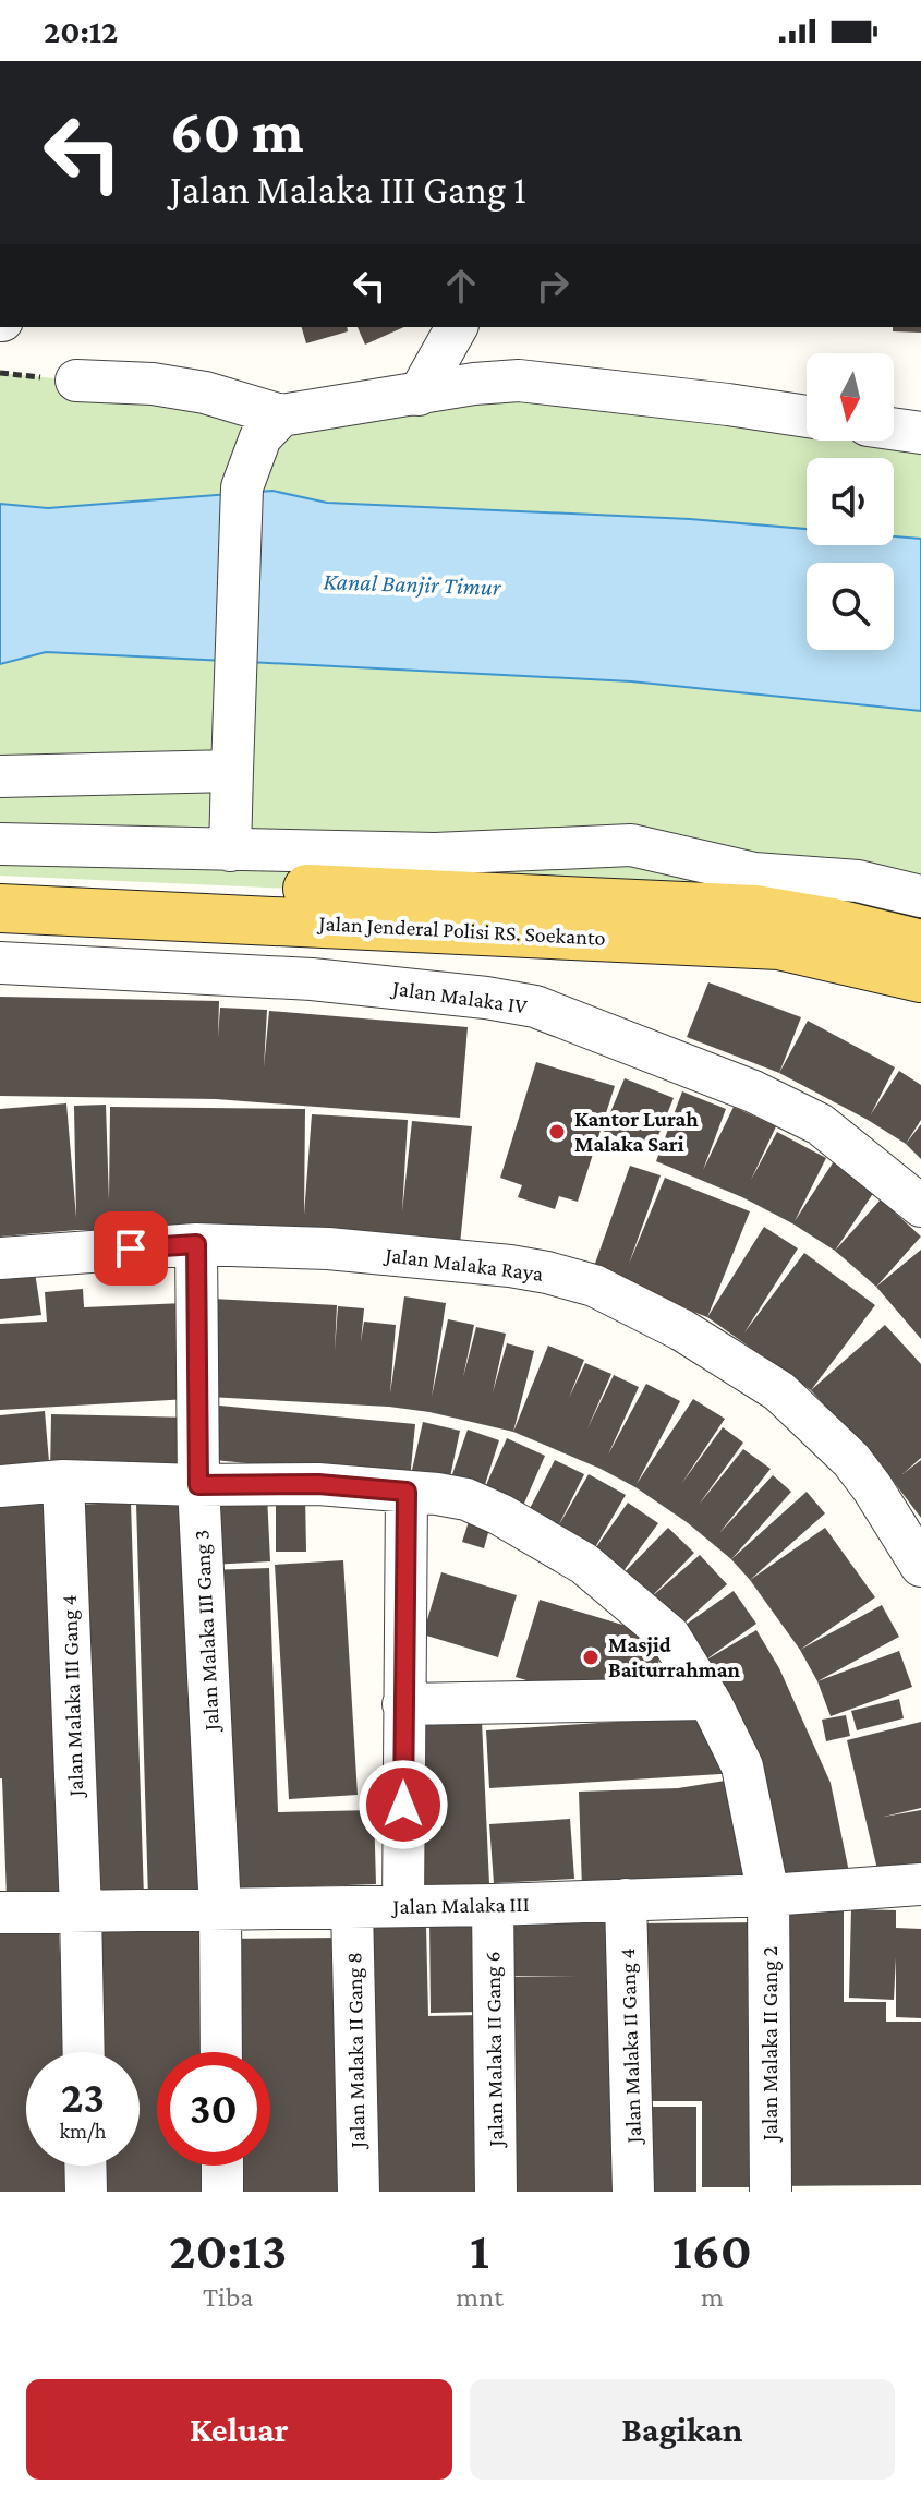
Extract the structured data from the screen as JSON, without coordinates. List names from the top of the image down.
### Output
{
  "streets": {
    "main road": ["Jalan Jenderal Polisi RS. Soekanto"],
    "street": [
      "Jalan Malaka IV",
      "Jalan Malaka Raya",
      "Jalan Malaka III Gang 3",
      "Jalan Malaka III Gang 4",
      "Jalan Malaka III",
      "Jalan Malaka II Gang 2",
      "Jalan Malaka II Gang 4",
      "Jalan Malaka II Gang 6",
      "Jalan Malaka II Gang 8"
    ]
  },
  "crossings": [
    ["Jalan Malaka Raya", "Jalan Malaka III Gang 3"],
    ["Jalan Malaka III Gang 3", "Jalan Malaka III"],
    ["Jalan Malaka III Gang 3", "Jalan Malaka II Gang 2"],
    ["Jalan Malaka III Gang 4", "Jalan Malaka III"],
    ["Jalan Malaka III Gang 4", "Jalan Malaka II Gang 2"],
    ["Jalan Malaka III", "Jalan Malaka II Gang 2"],
    ["Jalan Malaka III", "Jalan Malaka II Gang 4"],
    ["Jalan Malaka III", "Jalan Malaka II Gang 6"],
    ["Jalan Malaka III", "Jalan Malaka II Gang 8"]
  ],
  "water": ["Kanal Banjir Timur"],
  "places": ["Kantor Lurah Malaka Sari", "Masjid Baiturrahman"],
  "north": "bottom",
  "page": {
    "status": "20:12",
    "turn": ["60 m", "Jalan Malaka III Gang 1"],
    "speed": "23 km/h",
    "limit": "30",
    "eta": [
      "20:13",
      "Tiba",
      "1",
      "mnt",
      "160",
      "m"
    ],
    "buttons": ["Keluar", "Bagikan"]
  }
}
